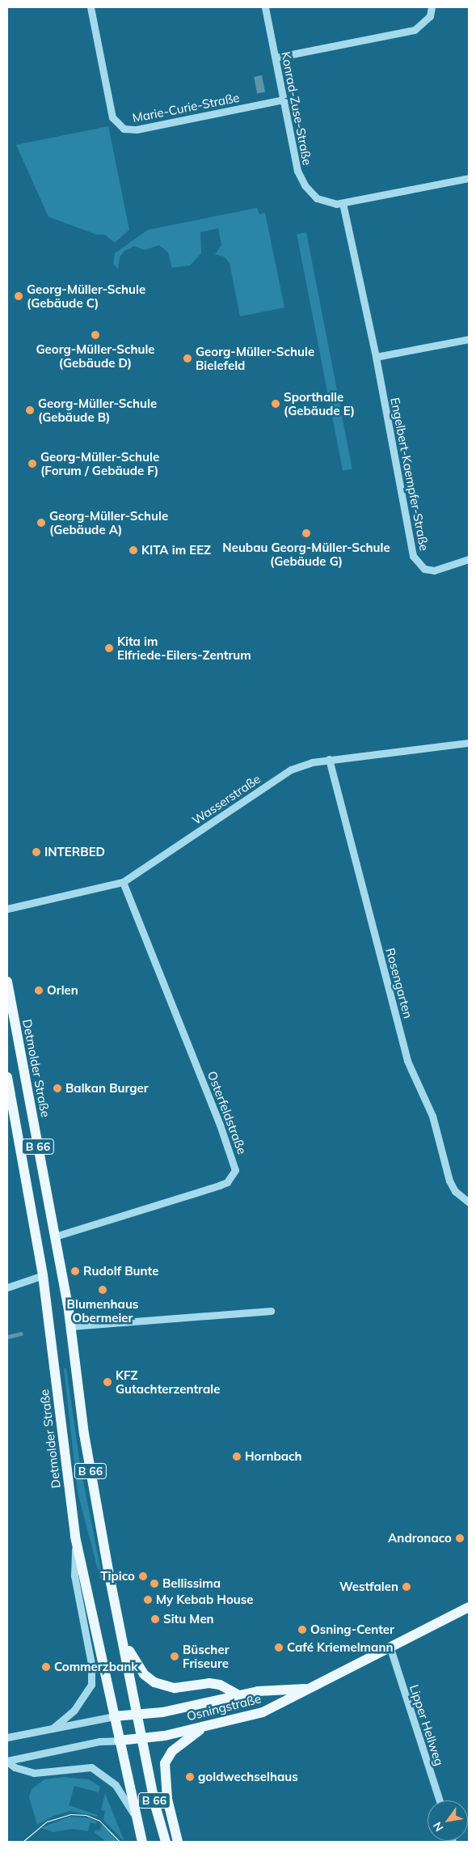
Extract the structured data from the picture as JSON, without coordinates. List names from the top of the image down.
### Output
{
  "streets": {
    "main road": ["Detmolder Straße", "B 66", "Osningstraße"],
    "street": [
      "Marie-Curie-Straße",
      "Konrad-Zuse-Straße",
      "Engelbert-Kaempfer-Straße",
      "Wasserstraße",
      "Rosengarten",
      "Osterfeldstraße",
      "Lipper Hellweg"
    ]
  },
  "crossings": [
    ["Marie-Curie-Straße", "Konrad-Zuse-Straße"],
    ["Konrad-Zuse-Straße", "Engelbert-Kaempfer-Straße"],
    ["Wasserstraße", "Rosengarten"],
    ["Wasserstraße", "Osterfeldstraße"],
    ["Detmolder Straße", "Osterfeldstraße"],
    ["Detmolder Straße", "B 66"],
    ["Detmolder Straße", "Osningstraße"],
    ["Osningstraße", "Lipper Hellweg"]
  ],
  "places": [
    "Georg-Müller-Schule (Gebäude C)",
    "Georg-Müller-Schule (Gebäude D)",
    "Georg-Müller-Schule Bielefeld",
    "Sporthalle (Gebäude E)",
    "Georg-Müller-Schule (Gebäude B)",
    "Georg-Müller-Schule (Forum / Gebäude F)",
    "Georg-Müller-Schule (Gebäude A)",
    "Neubau Georg-Müller-Schule (Gebäude G)",
    "KITA im EEZ",
    "Kita im Elfriede-Eilers-Zentrum",
    "INTERBED",
    "Orlen",
    "Balkan Burger",
    "Rudolf Bunte",
    "Blumenhaus Obermeier",
    "KFZ Gutachterzentrale",
    "Hornbach",
    "Andronaco",
    "Tipico",
    "Bellissima",
    "Westfalen",
    "My Kebab House",
    "Situ Men",
    "Osning-Center",
    "Café Kriemelmann",
    "Büscher Friseure",
    "Commerzbank",
    "goldwechselhaus"
  ],
  "north": "bottom left"
}
